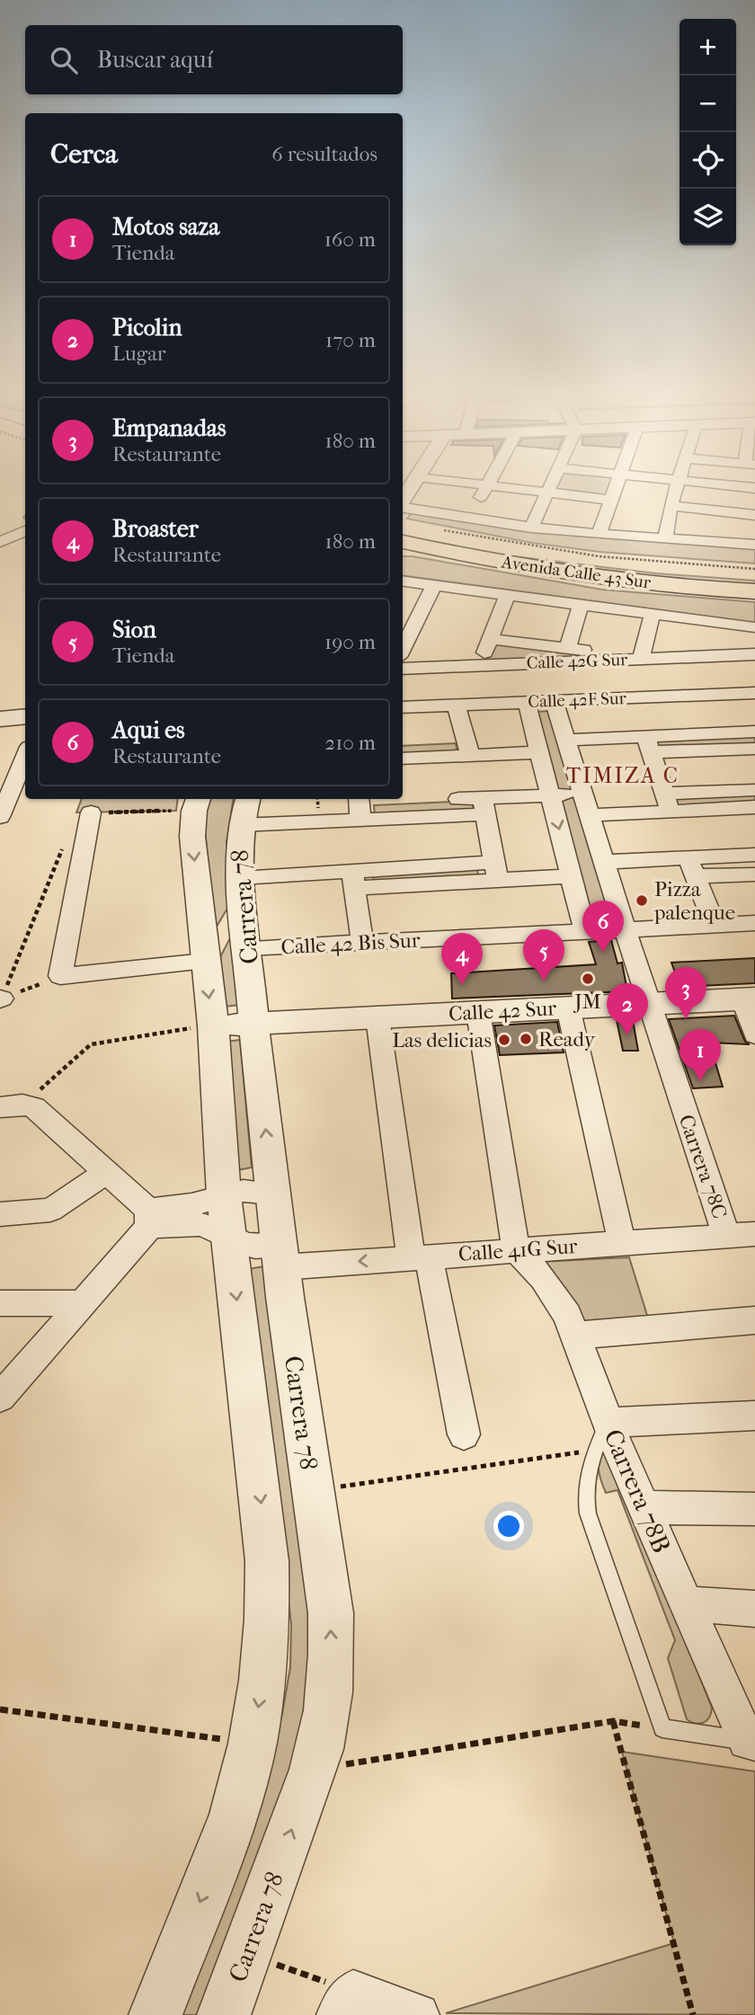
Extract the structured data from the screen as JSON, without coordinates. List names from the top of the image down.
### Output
{
  "streets": {
    "main road": ["Avenida Calle 43 Sur"],
    "street": [
      "Calle 42G Sur",
      "Calle 42F Sur",
      "Carrera 78",
      "Calle 42 Bis Sur",
      "Calle 42 Sur",
      "Carrera 78C",
      "Calle 41G Sur",
      "Carrera 78B"
    ]
  },
  "crossings": [
    ["Calle 42F Sur", "Carrera 78C"],
    ["Carrera 78", "Calle 42 Bis Sur"],
    ["Carrera 78", "Calle 42 Sur"],
    ["Carrera 78", "Calle 41G Sur"],
    ["Calle 42 Bis Sur", "Carrera 78C"],
    ["Calle 42 Sur", "Carrera 78C"],
    ["Carrera 78C", "Calle 41G Sur"],
    ["Calle 41G Sur", "Carrera 78B"]
  ],
  "districts": ["TIMIZA C"],
  "places": [
    "Pizza palenque",
    "JM",
    "Ready",
    "Las delicias"
  ],
  "page": {
    "map_buttons": ["+", "−"],
    "search": "Buscar aquí",
    "heading": ["Cerca", "6 resultados"],
    "list": [
      {
        "mark": "1",
        "name": "Motos saza",
        "note": "Tienda",
        "value": "160 m"
      },
      {
        "mark": "2",
        "name": "Picolin",
        "note": "Lugar",
        "value": "170 m"
      },
      {
        "mark": "3",
        "name": "Empanadas",
        "note": "Restaurante",
        "value": "180 m"
      },
      {
        "mark": "4",
        "name": "Broaster",
        "note": "Restaurante",
        "value": "180 m"
      },
      {
        "mark": "5",
        "name": "Sion",
        "note": "Tienda",
        "value": "190 m"
      },
      {
        "mark": "6",
        "name": "Aqui es",
        "note": "Restaurante",
        "value": "210 m"
      }
    ],
    "pins": [
      "6",
      "5",
      "4",
      "3",
      "2",
      "1"
    ]
  }
}
